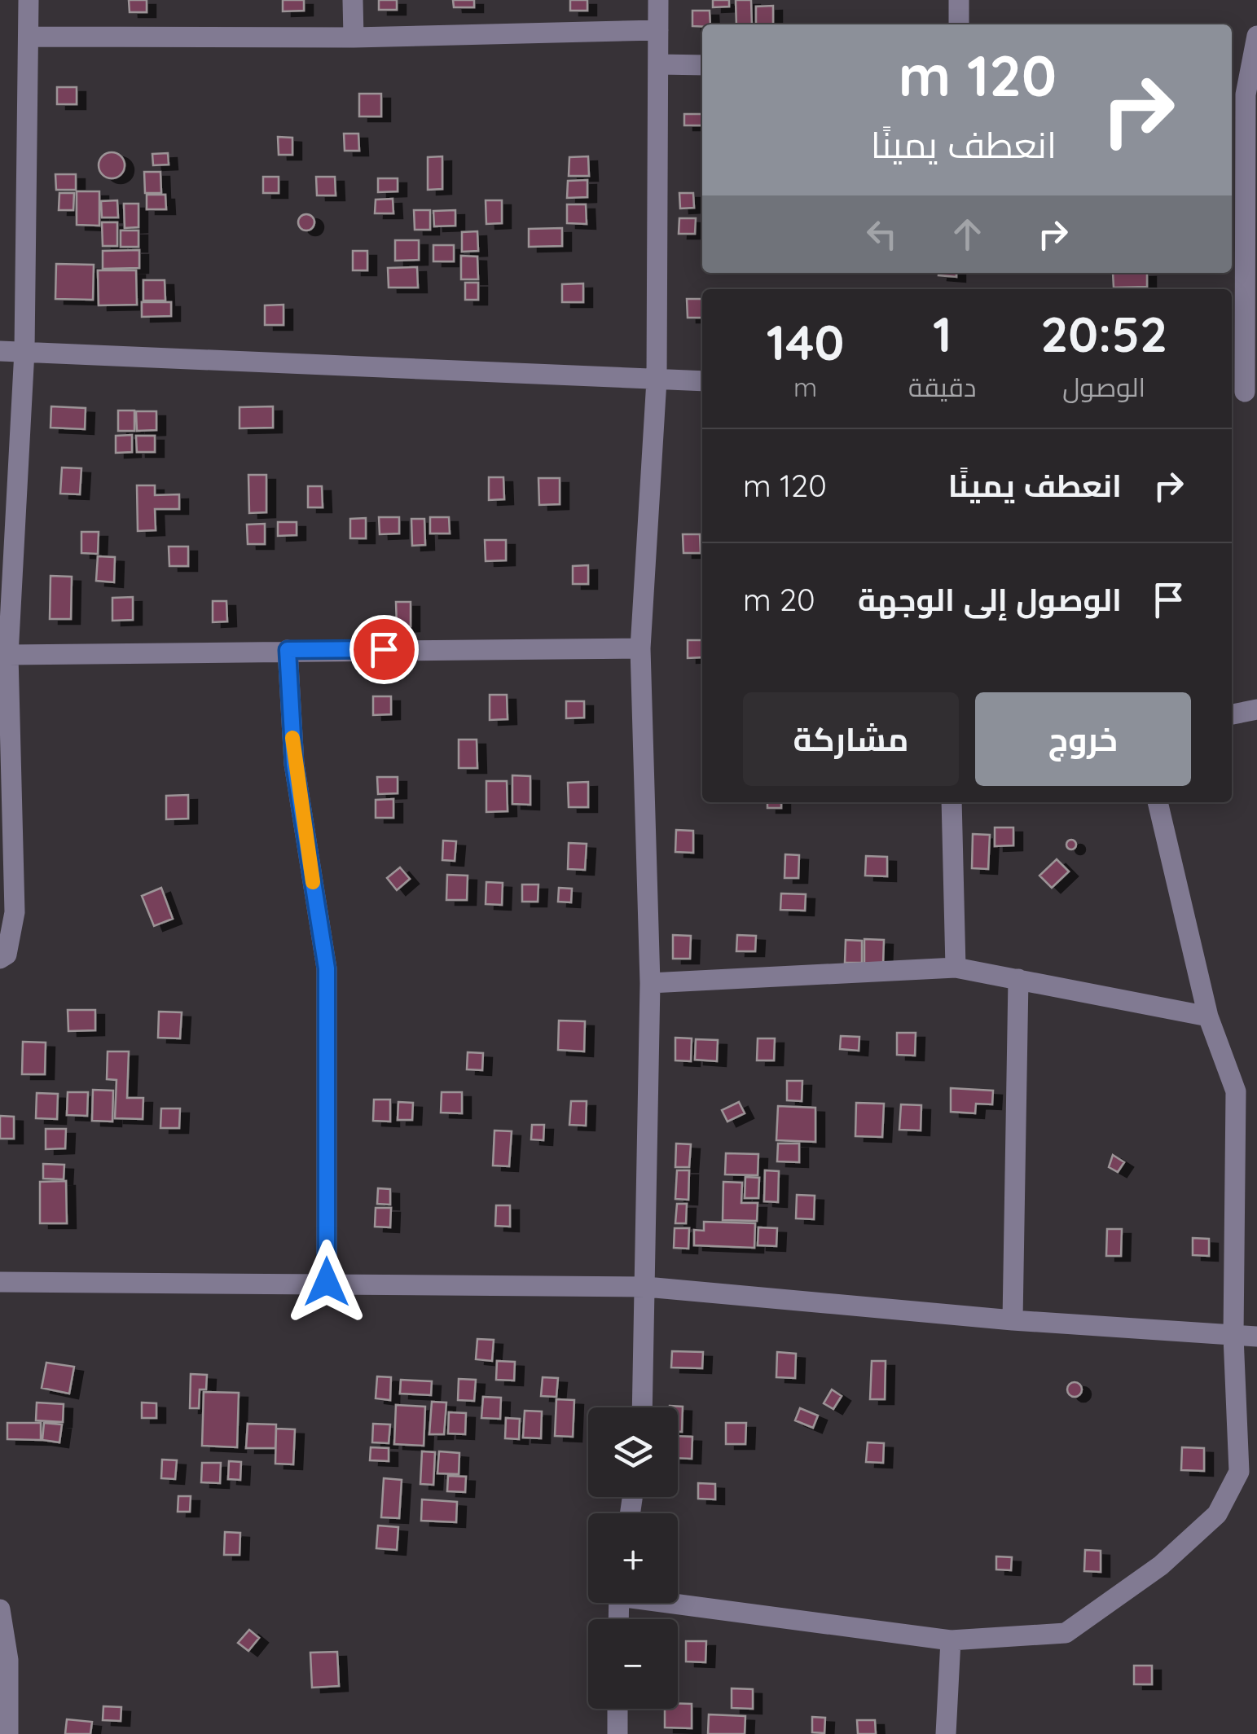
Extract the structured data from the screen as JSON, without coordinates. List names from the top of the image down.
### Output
{
  "page": {
    "turn": ["120 m", "انعطف يمينًا"],
    "eta": [
      "20:52",
      "الوصول",
      "1",
      "دقيقة",
      "140",
      "m"
    ],
    "list": [
      {
        "name": "انعطف يمينًا",
        "value": "120 m"
      },
      {
        "name": "الوصول إلى الوجهة",
        "value": "20 m"
      }
    ],
    "buttons": ["خروج", "مشاركة"],
    "map_buttons": ["+", "−"]
  }
}
